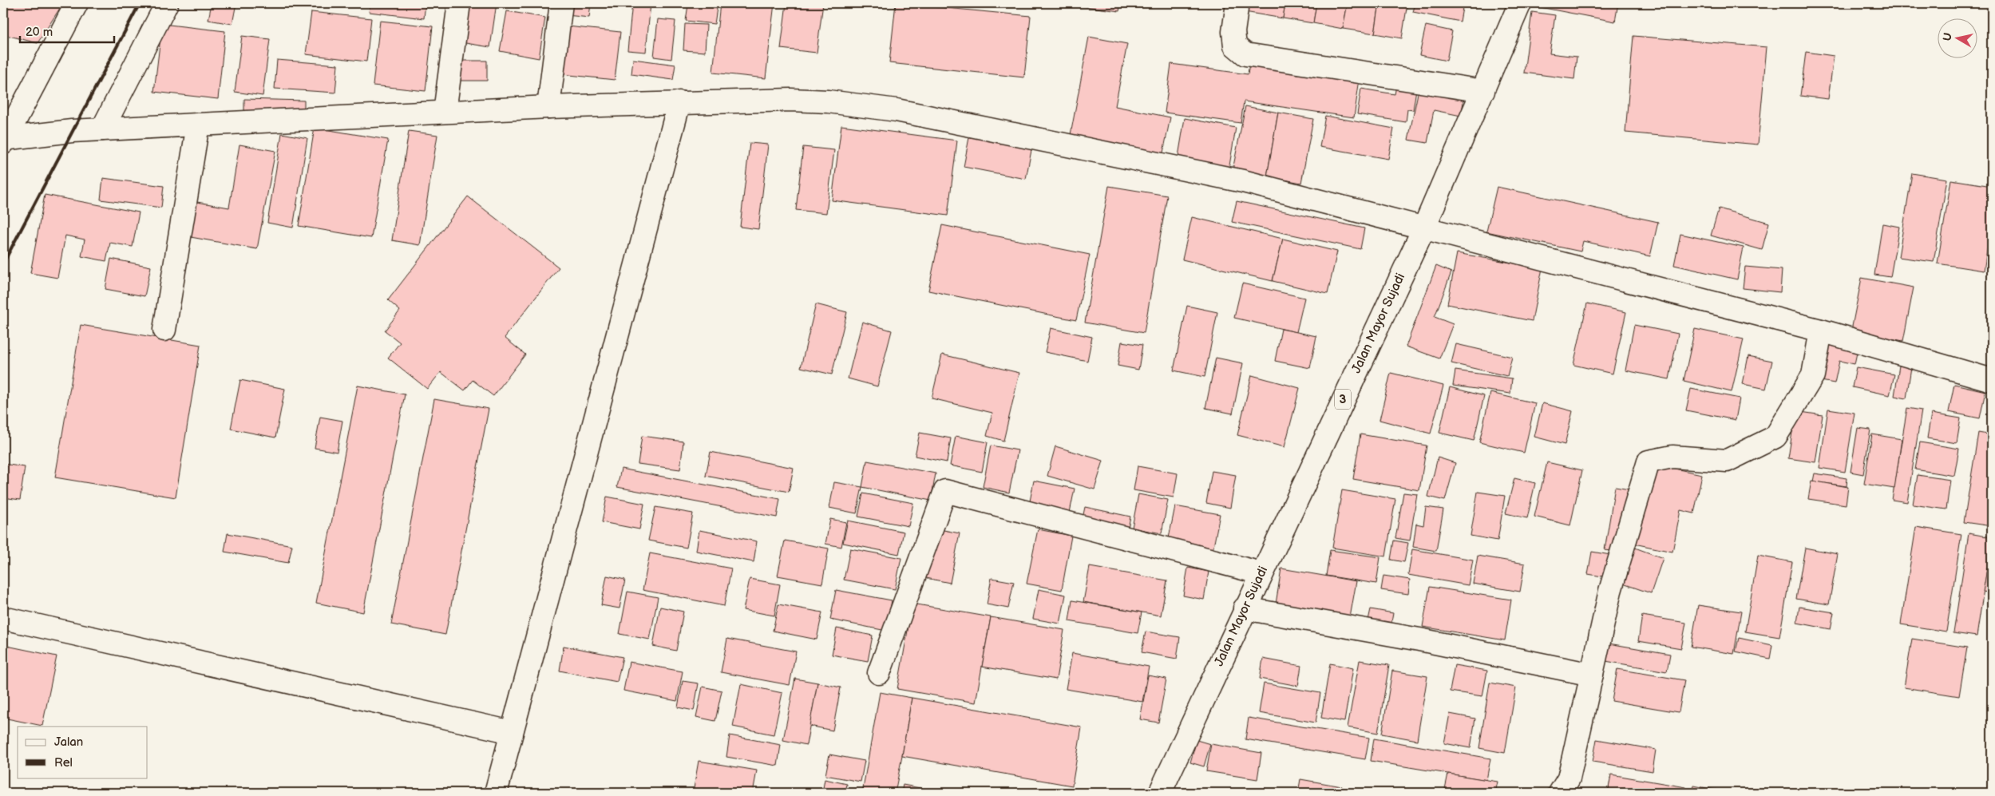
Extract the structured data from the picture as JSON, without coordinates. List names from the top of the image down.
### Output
{
  "streets": {
    "main road": ["Jalan Mayor Sujadi", "3"]
  },
  "legend": ["Jalan", "Rel"],
  "scale_bar": "20 m",
  "north": "left"
}
